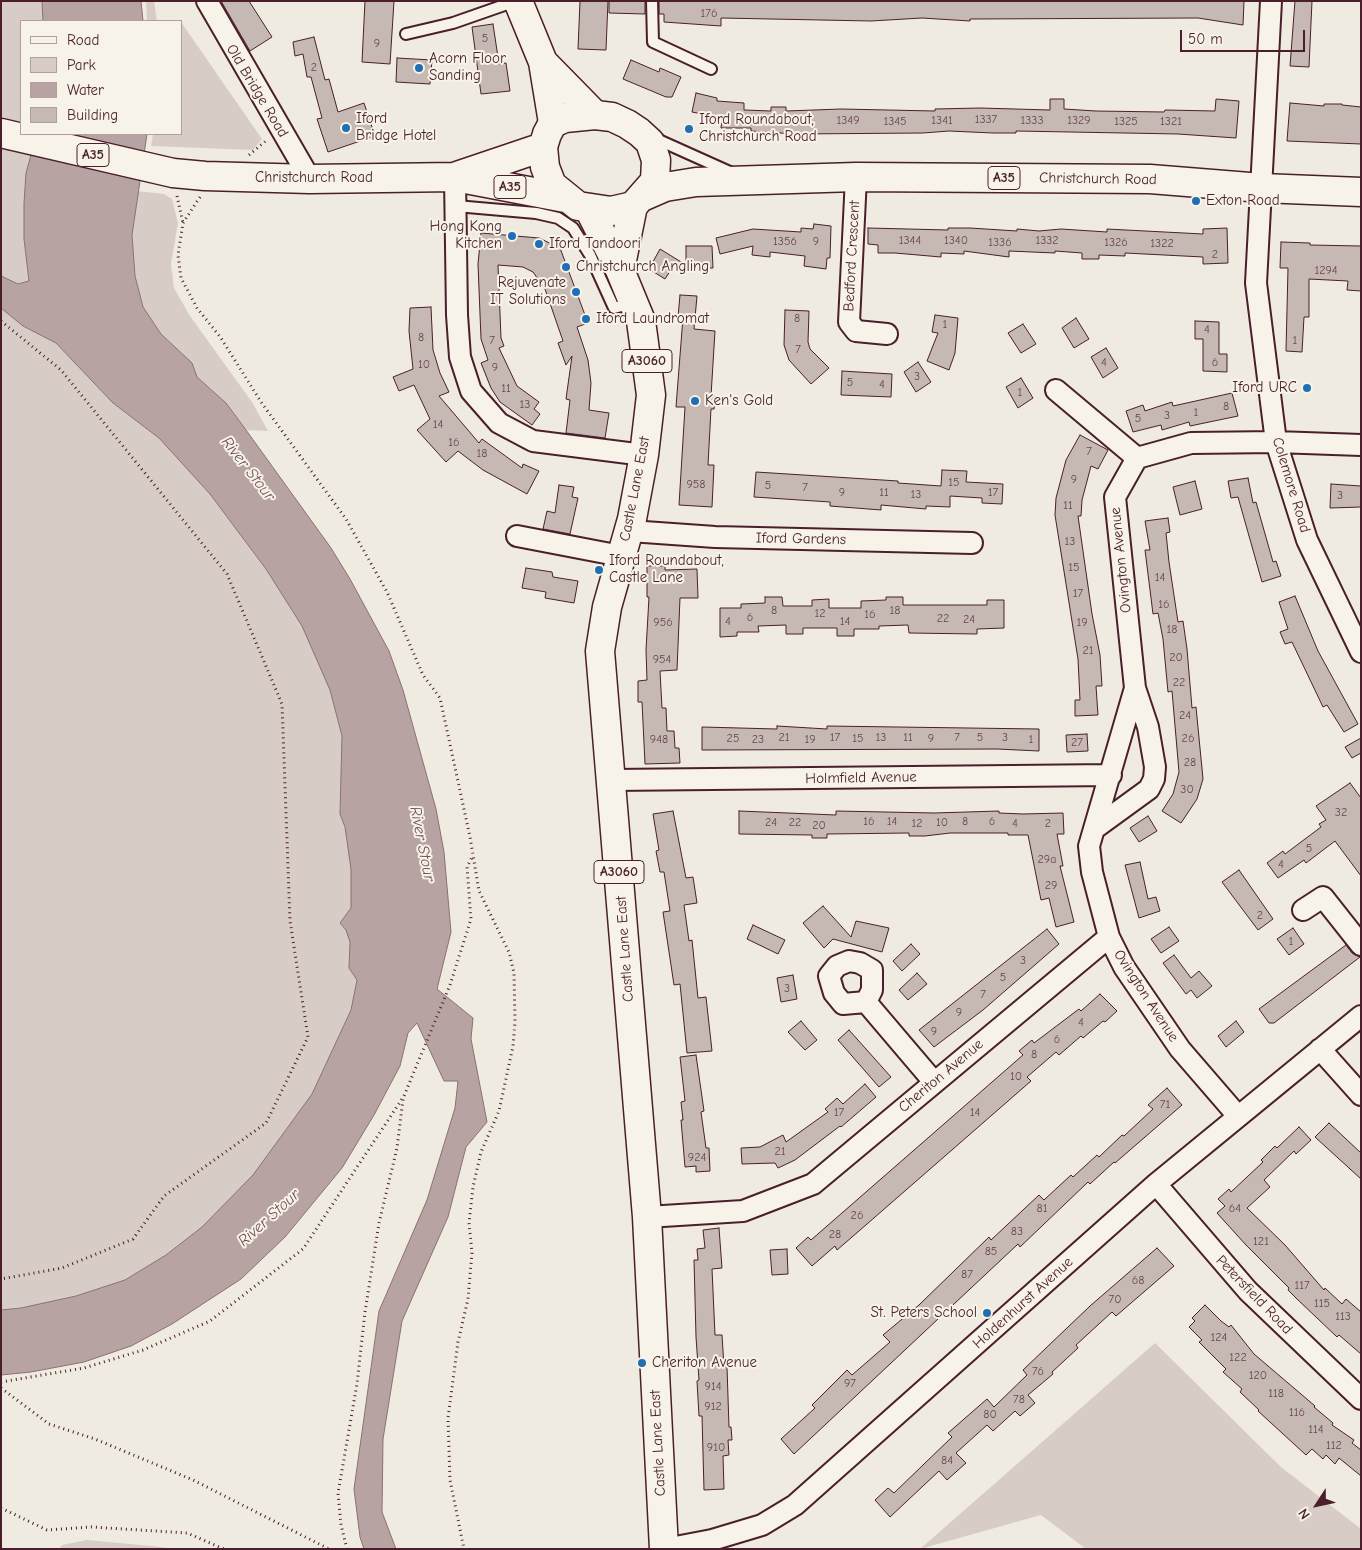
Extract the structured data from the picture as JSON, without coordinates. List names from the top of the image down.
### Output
{
  "streets": {
    "main road": [
      "A35",
      "Christchurch Road",
      "A3060",
      "Castle Lane East"
    ],
    "street": [
      "Old Bridge Road",
      "Bedford Crescent",
      "Colemore Road",
      "Iford Gardens",
      "Ovington Avenue",
      "Holmfield Avenue",
      "Cheriton Avenue",
      "Petersfield Road",
      "Holdenhurst Avenue"
    ]
  },
  "crossings": [
    ["Old Bridge Road", "Christchurch Road"],
    ["A35", "Christchurch Road"],
    ["Christchurch Road", "Bedford Crescent"],
    ["Christchurch Road", "Colemore Road"],
    ["Christchurch Road", "Castle Lane East"],
    ["Castle Lane East", "Iford Gardens"],
    ["Castle Lane East", "Holmfield Avenue"],
    ["Castle Lane East", "Cheriton Avenue"],
    ["Castle Lane East", "Holdenhurst Avenue"],
    ["Ovington Avenue", "Holmfield Avenue"],
    ["Ovington Avenue", "Cheriton Avenue"],
    ["Ovington Avenue", "Holdenhurst Avenue"],
    ["Petersfield Road", "Holdenhurst Avenue"]
  ],
  "water": ["River Stour"],
  "places": [
    "Acorn Floor Sanding",
    "Iford Bridge Hotel",
    "Iford Roundabout, Christchurch Road",
    "Exton Road",
    "Hong Kong Kitchen",
    "Iford Tandoori",
    "Christchurch Angling",
    "Rejuvenate IT Solutions",
    "Iford Laundromat",
    "Iford URC",
    "Ken's Gold",
    "Iford Roundabout, Castle Lane",
    "St. Peters School",
    "Cheriton Avenue"
  ],
  "house_numbers": [
    "176",
    "5",
    "9",
    "2",
    "1337",
    "1349",
    "1341",
    "1333",
    "1329",
    "1345",
    "1325",
    "1321",
    "1344",
    "1340",
    "1332",
    "1356",
    "9",
    "1336",
    "1326",
    "1322",
    "2",
    "1294",
    "8",
    "1",
    "4",
    "8",
    "7",
    "1",
    "7",
    "4",
    "6",
    "10",
    "9",
    "3",
    "5",
    "4",
    "11",
    "1",
    "13",
    "8",
    "1",
    "3",
    "5",
    "14",
    "16",
    "7",
    "18",
    "9",
    "15",
    "958",
    "5",
    "7",
    "9",
    "11",
    "17",
    "13",
    "3",
    "11",
    "13",
    "15",
    "14",
    "17",
    "16",
    "8",
    "18",
    "12",
    "16",
    "6",
    "22",
    "24",
    "4",
    "14",
    "956",
    "19",
    "18",
    "21",
    "20",
    "954",
    "22",
    "24",
    "21",
    "17",
    "13",
    "11",
    "7",
    "5",
    "3",
    "25",
    "15",
    "9",
    "26",
    "948",
    "23",
    "19",
    "1",
    "27",
    "28",
    "30",
    "32",
    "16",
    "14",
    "8",
    "6",
    "24",
    "22",
    "10",
    "12",
    "4",
    "2",
    "20",
    "5",
    "29a",
    "4",
    "29",
    "2",
    "1",
    "3",
    "5",
    "3",
    "7",
    "9",
    "4",
    "9",
    "6",
    "8",
    "10",
    "71",
    "17",
    "14",
    "21",
    "924",
    "81",
    "64",
    "26",
    "83",
    "28",
    "121",
    "85",
    "87",
    "68",
    "117",
    "70",
    "115",
    "113",
    "124",
    "122",
    "76",
    "120",
    "97",
    "914",
    "118",
    "78",
    "912",
    "116",
    "80",
    "114",
    "112",
    "910",
    "84"
  ],
  "legend": [
    "Road",
    "Park",
    "Water",
    "Building"
  ],
  "scale_bar": "50 m",
  "north": "bottom left"
}
